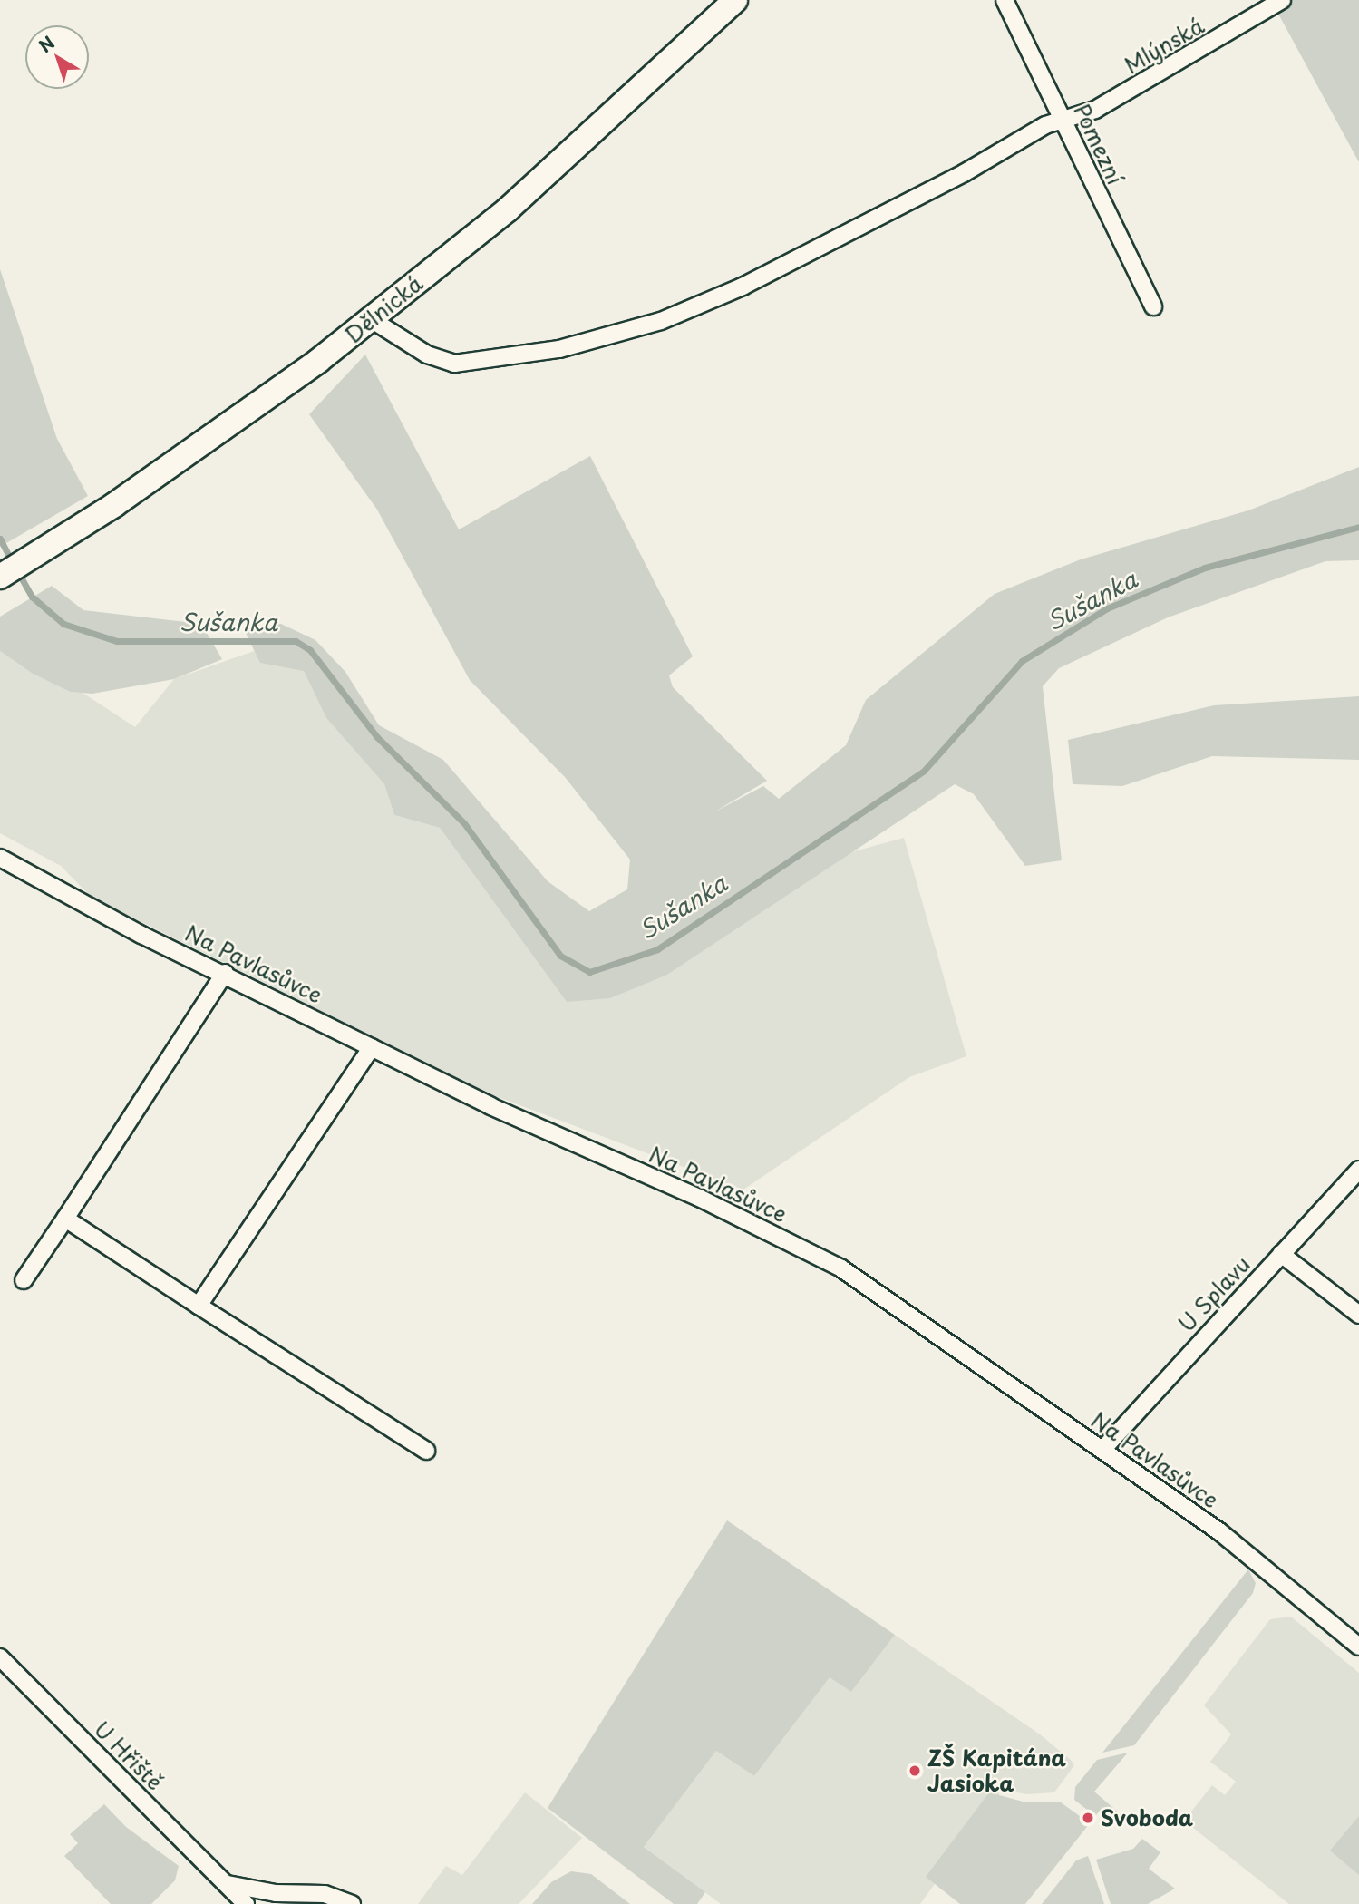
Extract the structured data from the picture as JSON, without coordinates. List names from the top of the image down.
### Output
{
  "streets": {
    "main road": ["Dělnická"],
    "street": [
      "Mlýnská",
      "Pomezní",
      "Na Pavlasůvce",
      "U Splavu",
      "U Hřiště"
    ]
  },
  "crossings": [
    ["Mlýnská", "Pomezní"],
    ["Mlýnská", "Dělnická"],
    ["Na Pavlasůvce", "U Splavu"]
  ],
  "water": ["Sušanka"],
  "places": ["ZŠ Kapitána Jasioka", "Svoboda"],
  "north": "top left"
}
